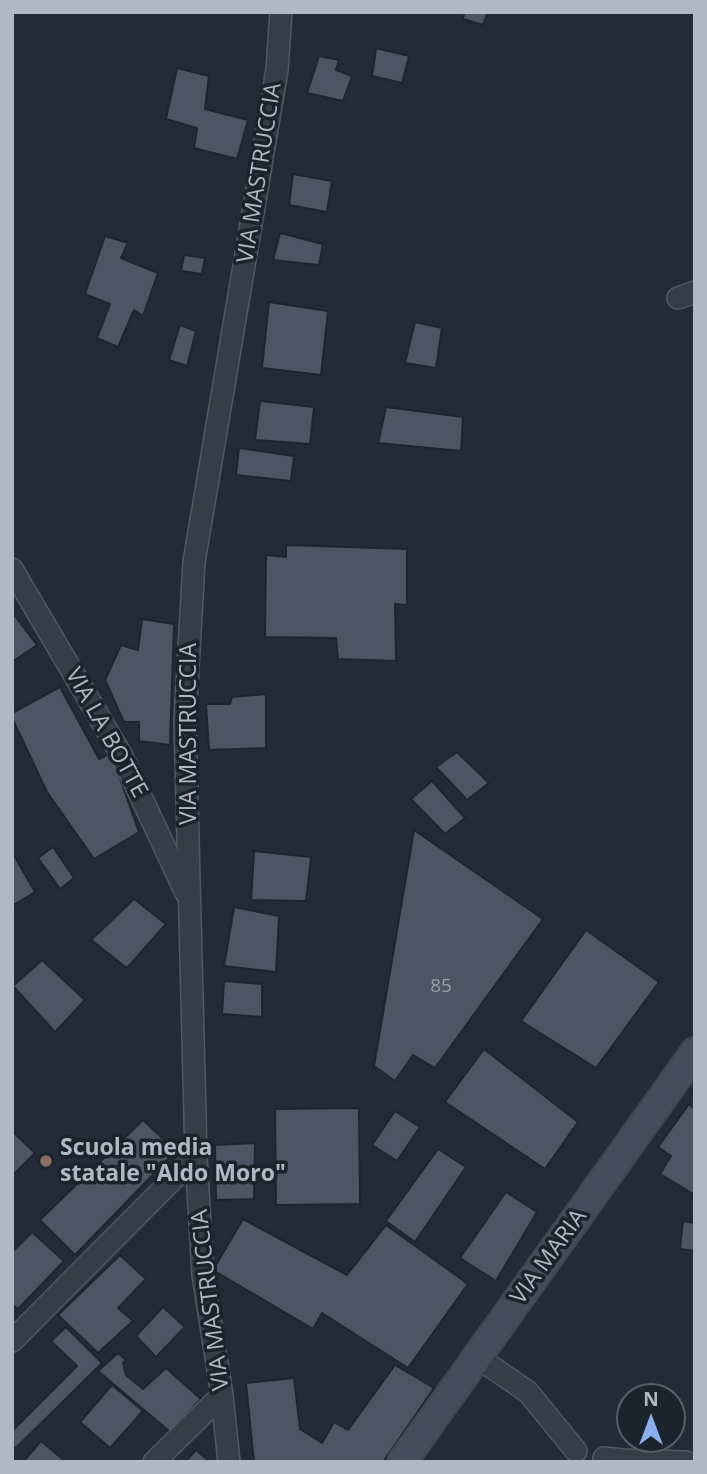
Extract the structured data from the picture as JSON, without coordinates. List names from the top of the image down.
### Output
{
  "streets": {
    "street": ["VIA MASTRUCCIA", "VIA LA BOTTE", "VIA MARIA"]
  },
  "crossings": [
    ["VIA MASTRUCCIA", "VIA LA BOTTE"]
  ],
  "places": ["Scuola media statale \"Aldo Moro\""],
  "house_numbers": ["85"],
  "north": "top"
}
